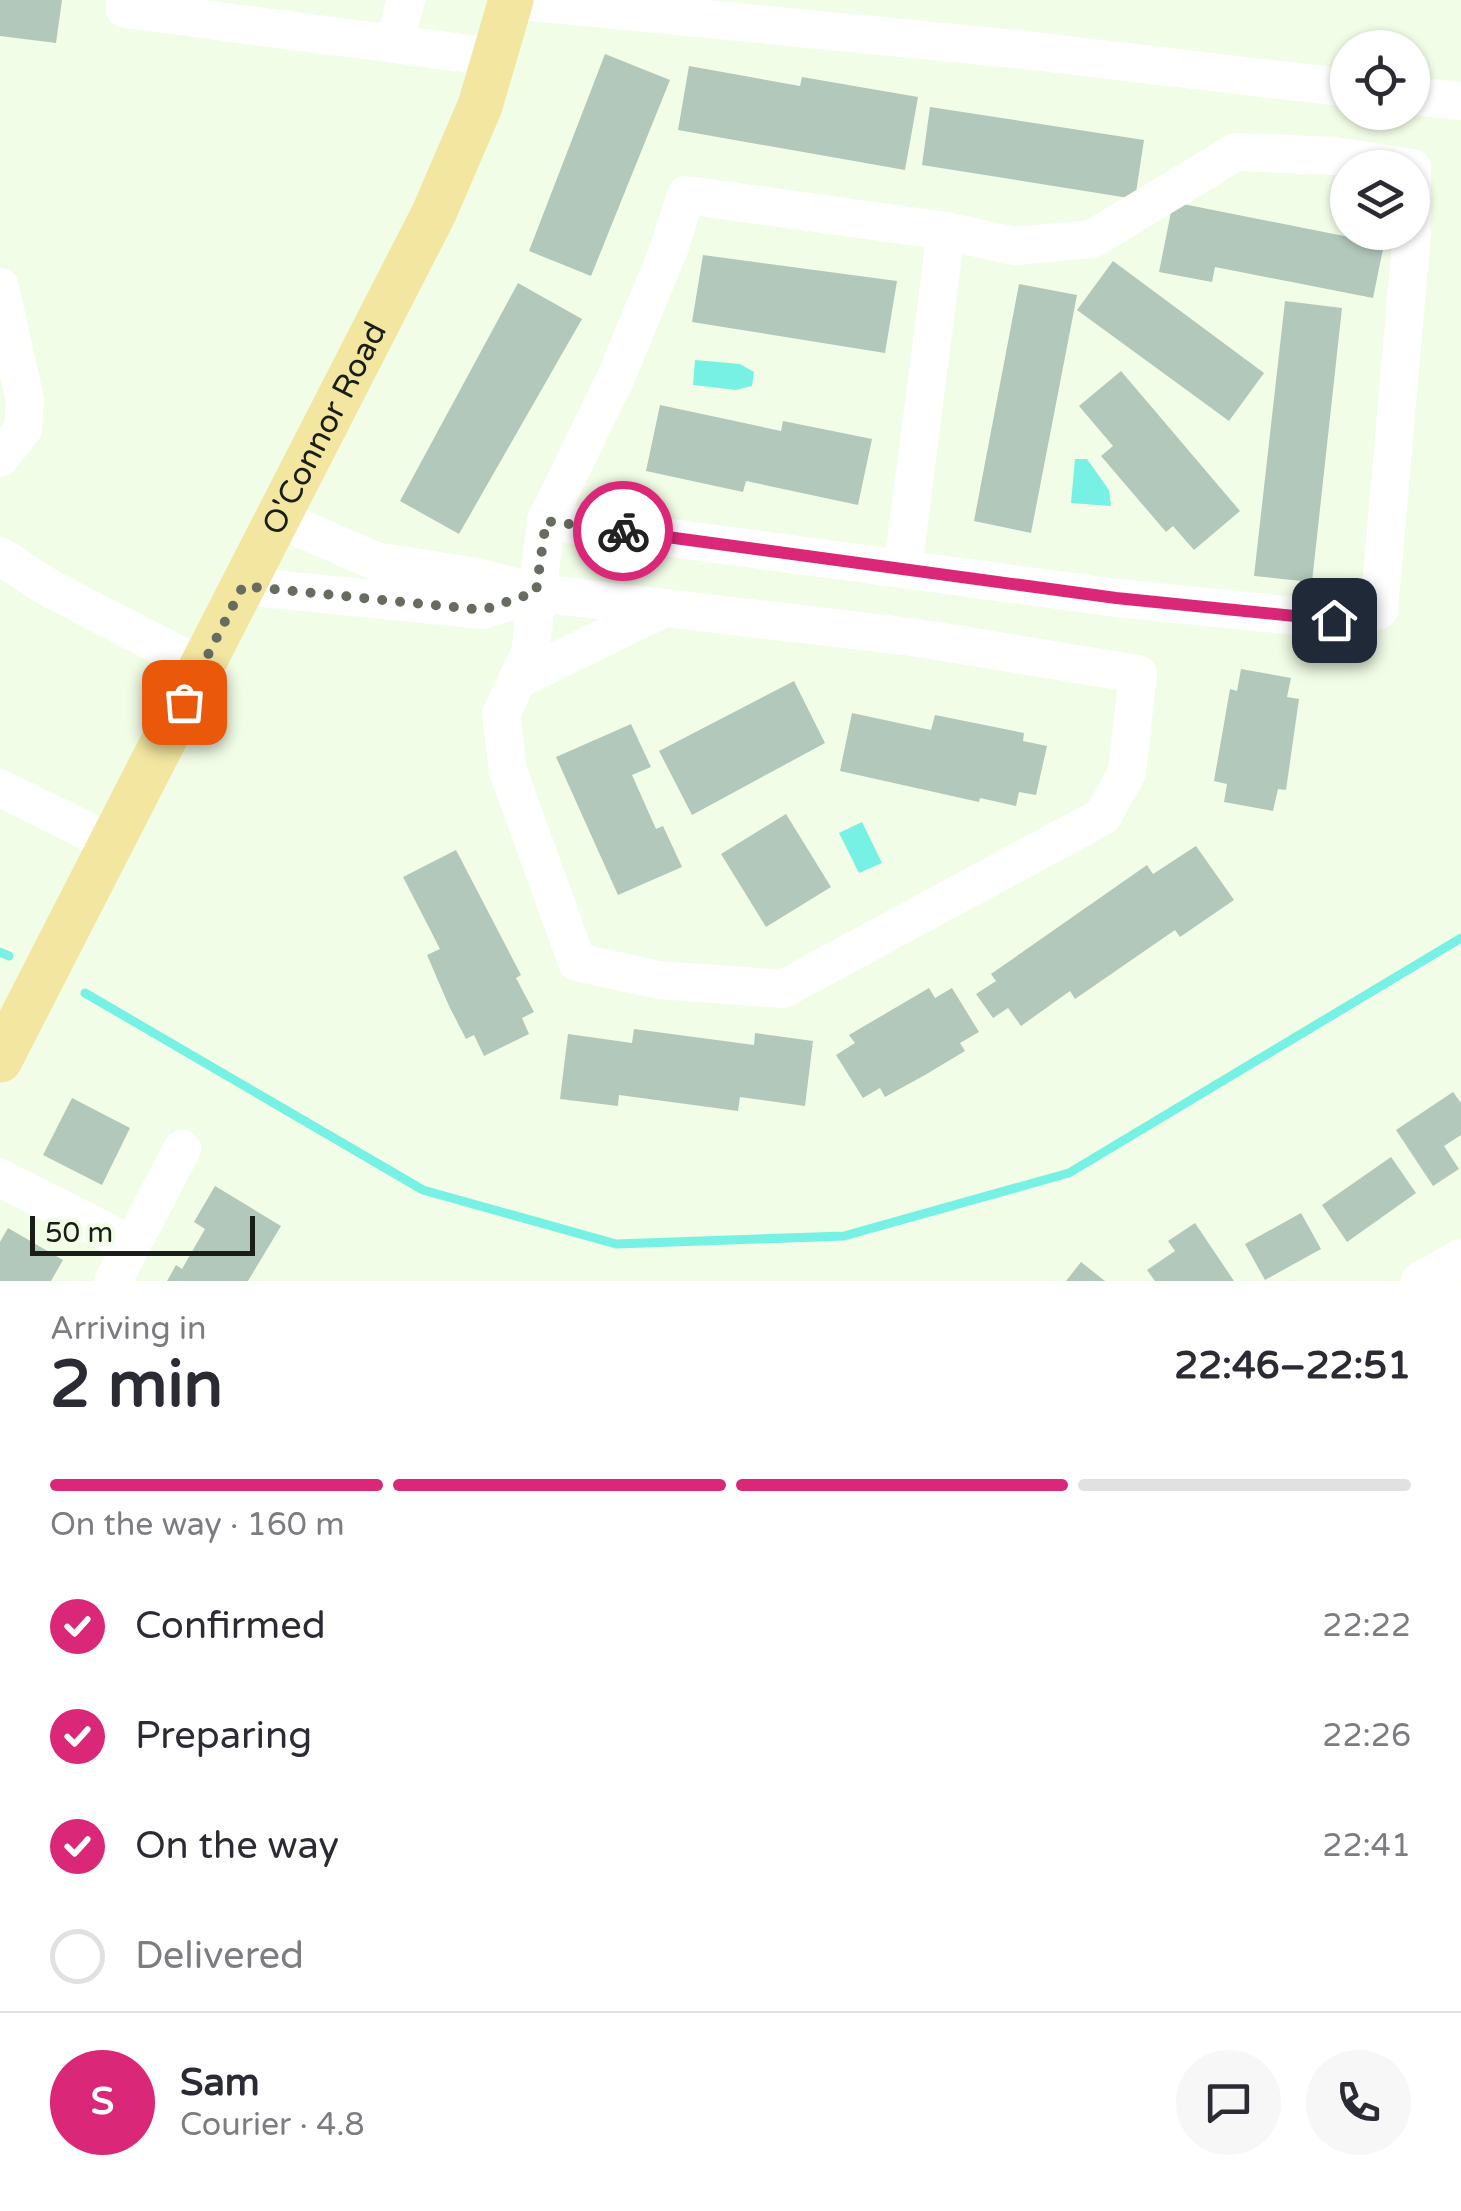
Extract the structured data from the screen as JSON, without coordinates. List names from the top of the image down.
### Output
{
  "streets": {
    "main road": ["O'Connor Road"]
  },
  "scale_bar": "50 m",
  "page": {
    "scale": "50 m",
    "heading": ["2 min", "Arriving in", "22:46–22:51"],
    "panel": ["Sam", "Courier · 4.8"],
    "bar": "On the way · 160 m",
    "list": [
      ["Confirmed", "22:22"],
      ["Preparing", "22:26"],
      ["On the way", "22:41"],
      "Delivered"
    ],
    "round": "S"
  }
}
